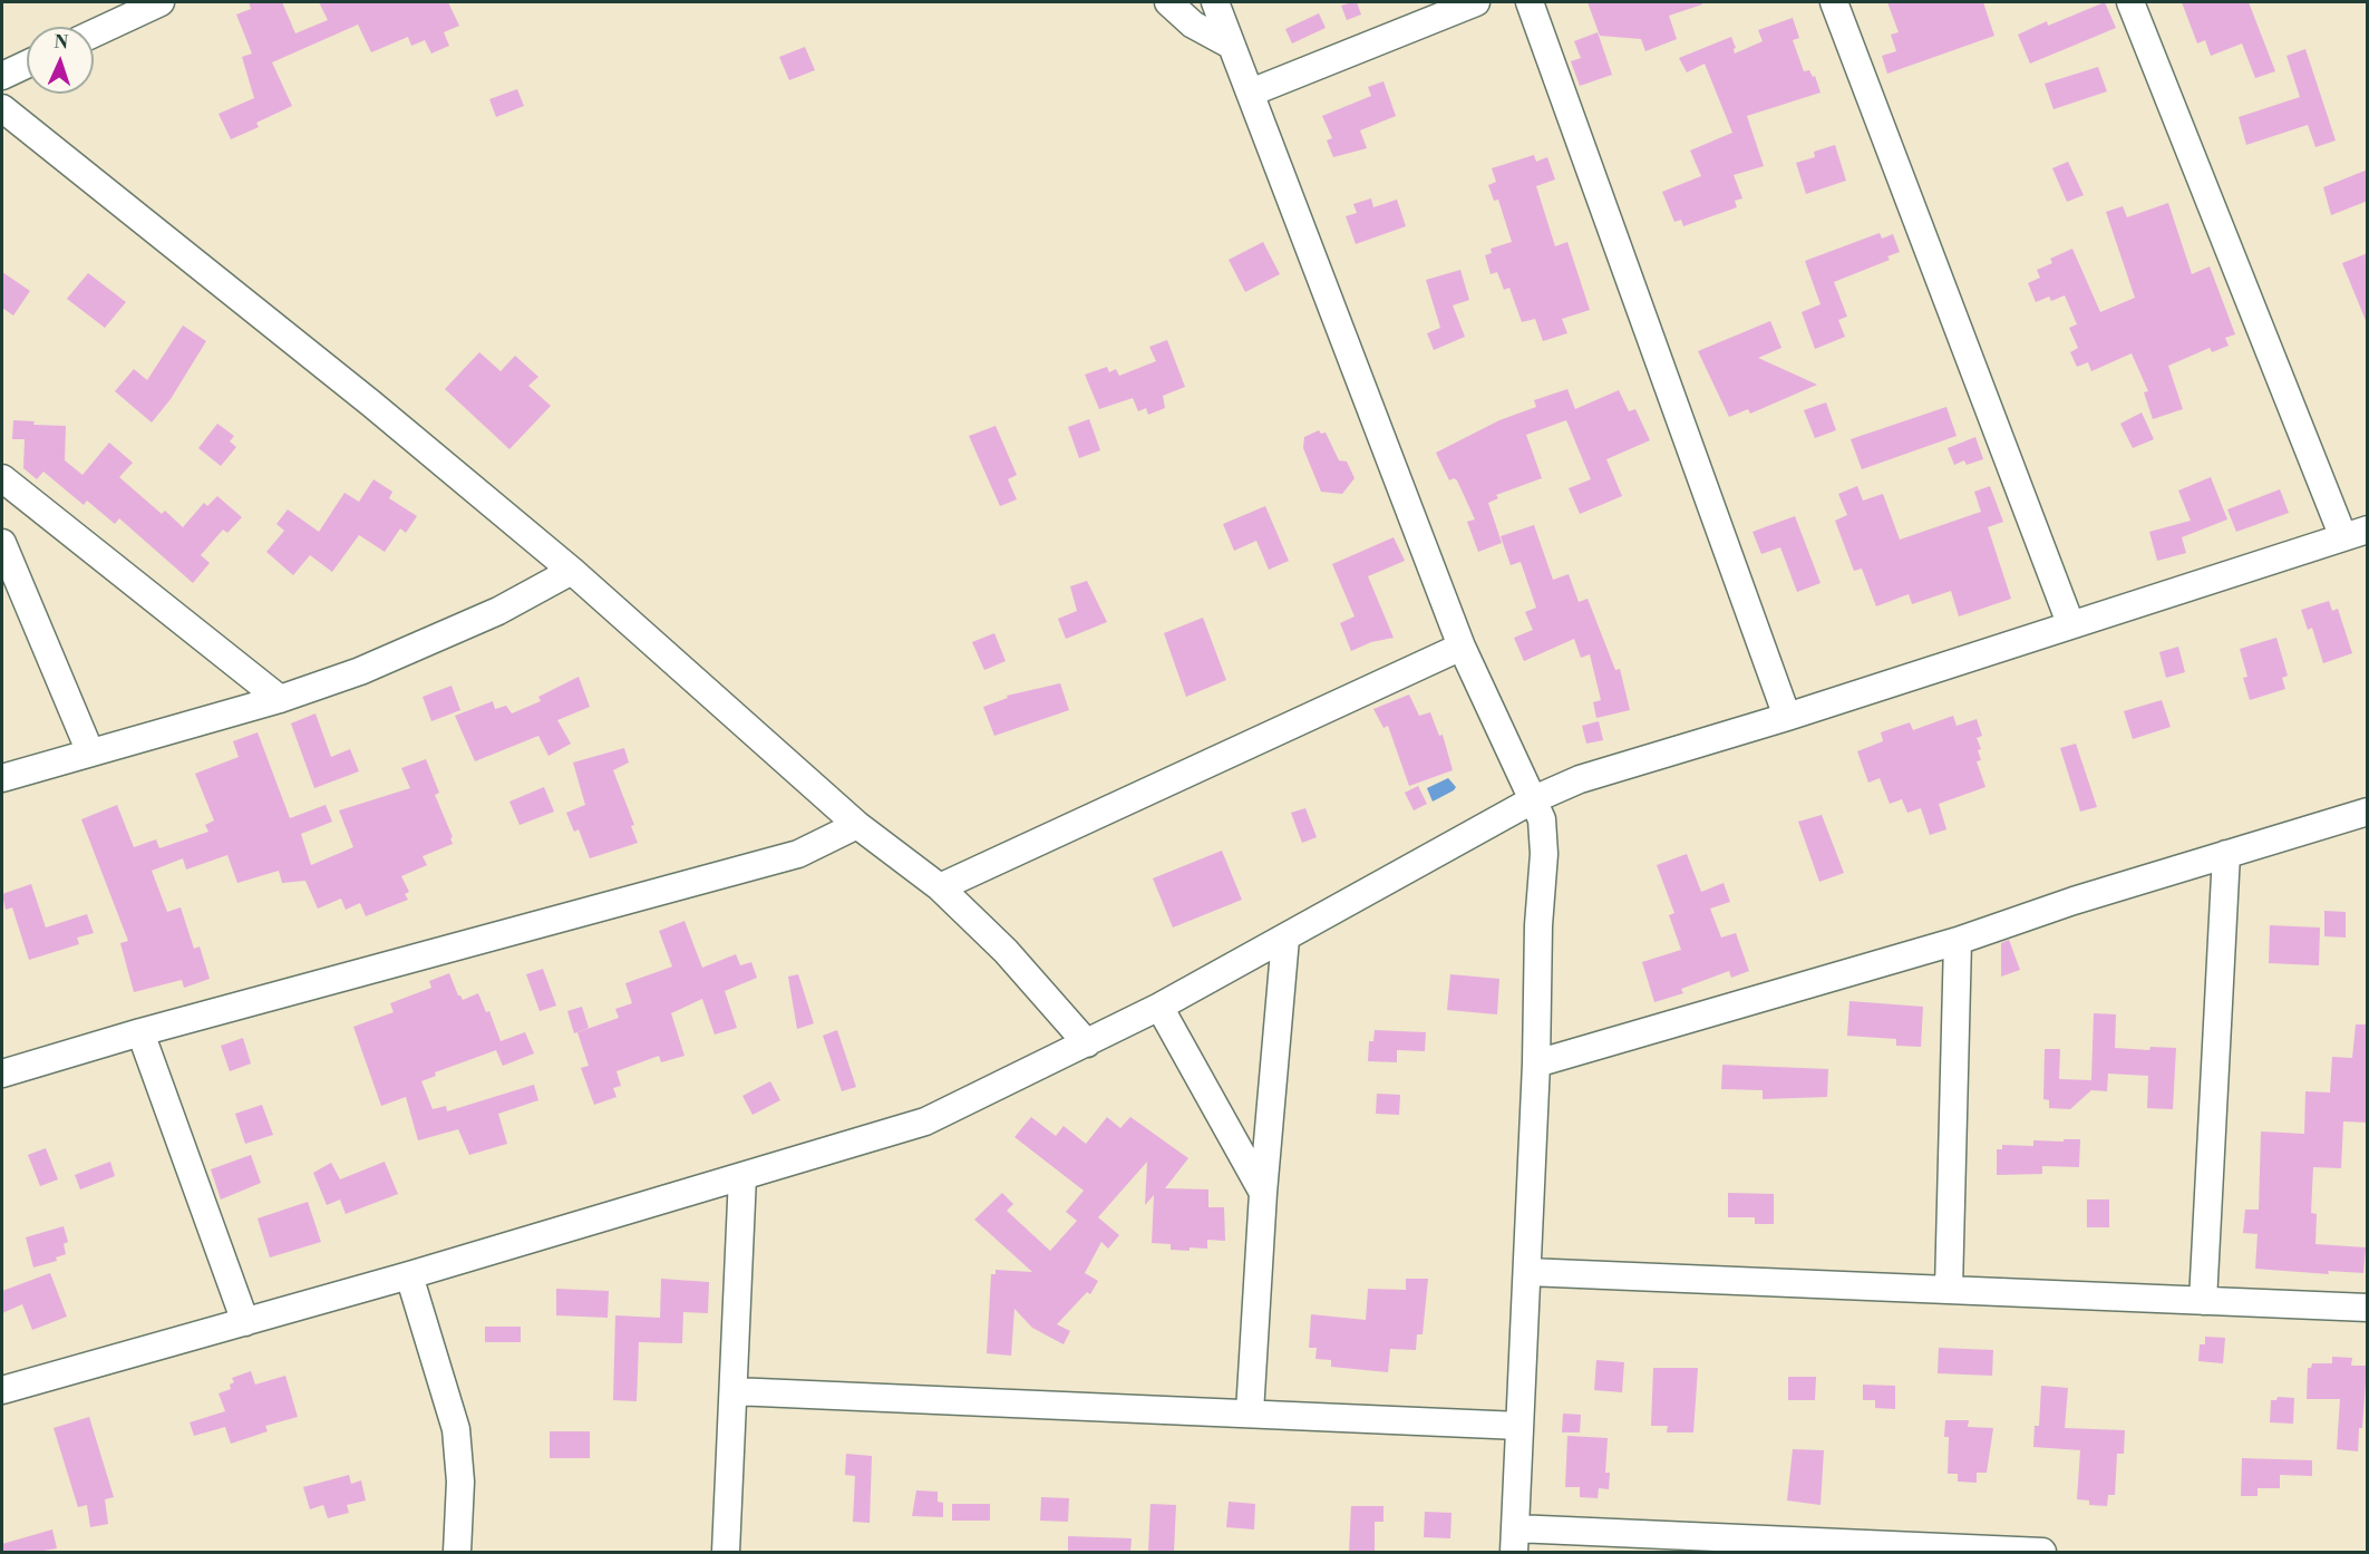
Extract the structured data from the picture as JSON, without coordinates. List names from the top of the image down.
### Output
{
  "north": "top"
}
